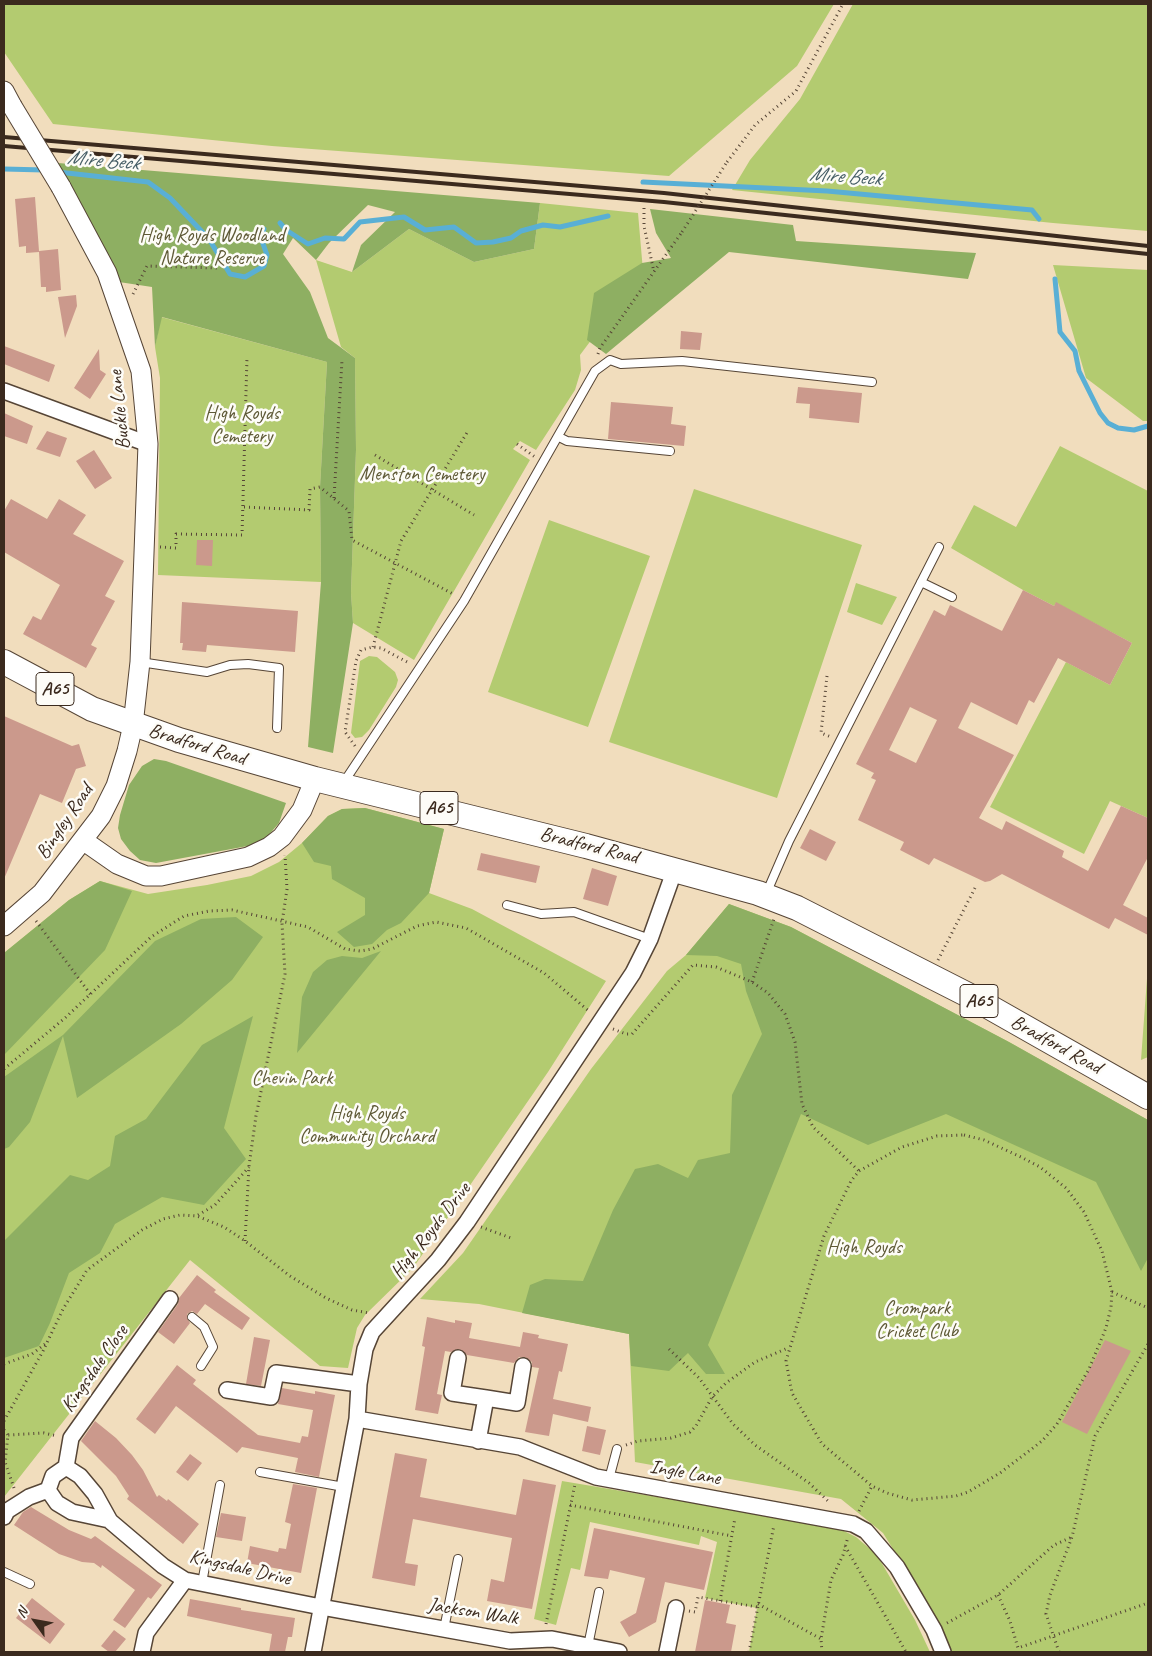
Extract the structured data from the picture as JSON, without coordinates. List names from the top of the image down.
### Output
{
  "streets": {
    "main road": ["A65", "Bradford Road"],
    "street": [
      "Buckle Lane",
      "Bingley Road",
      "High Royds Drive",
      "Kingsdale Close",
      "Ingle Lane",
      "Kingsdale Drive",
      "Jackson Walk"
    ]
  },
  "crossings": [
    ["Buckle Lane", "Bradford Road"],
    ["Buckle Lane", "Bingley Road"],
    ["Bradford Road", "Bingley Road"],
    ["Bradford Road", "High Royds Drive"],
    ["High Royds Drive", "Ingle Lane"],
    ["High Royds Drive", "Kingsdale Drive"],
    ["High Royds Drive", "Jackson Walk"],
    ["Kingsdale Close", "Kingsdale Drive"],
    ["Kingsdale Drive", "Jackson Walk"]
  ],
  "water": ["Mire Beck"],
  "parks": [
    "High Royds Woodland Nature Reserve",
    "High Royds Cemetery",
    "Menston Cemetery",
    "Chevin Park",
    "High Royds Community Orchard",
    "High Royds",
    "Crompark Cricket Club"
  ],
  "north": "top left"
}
